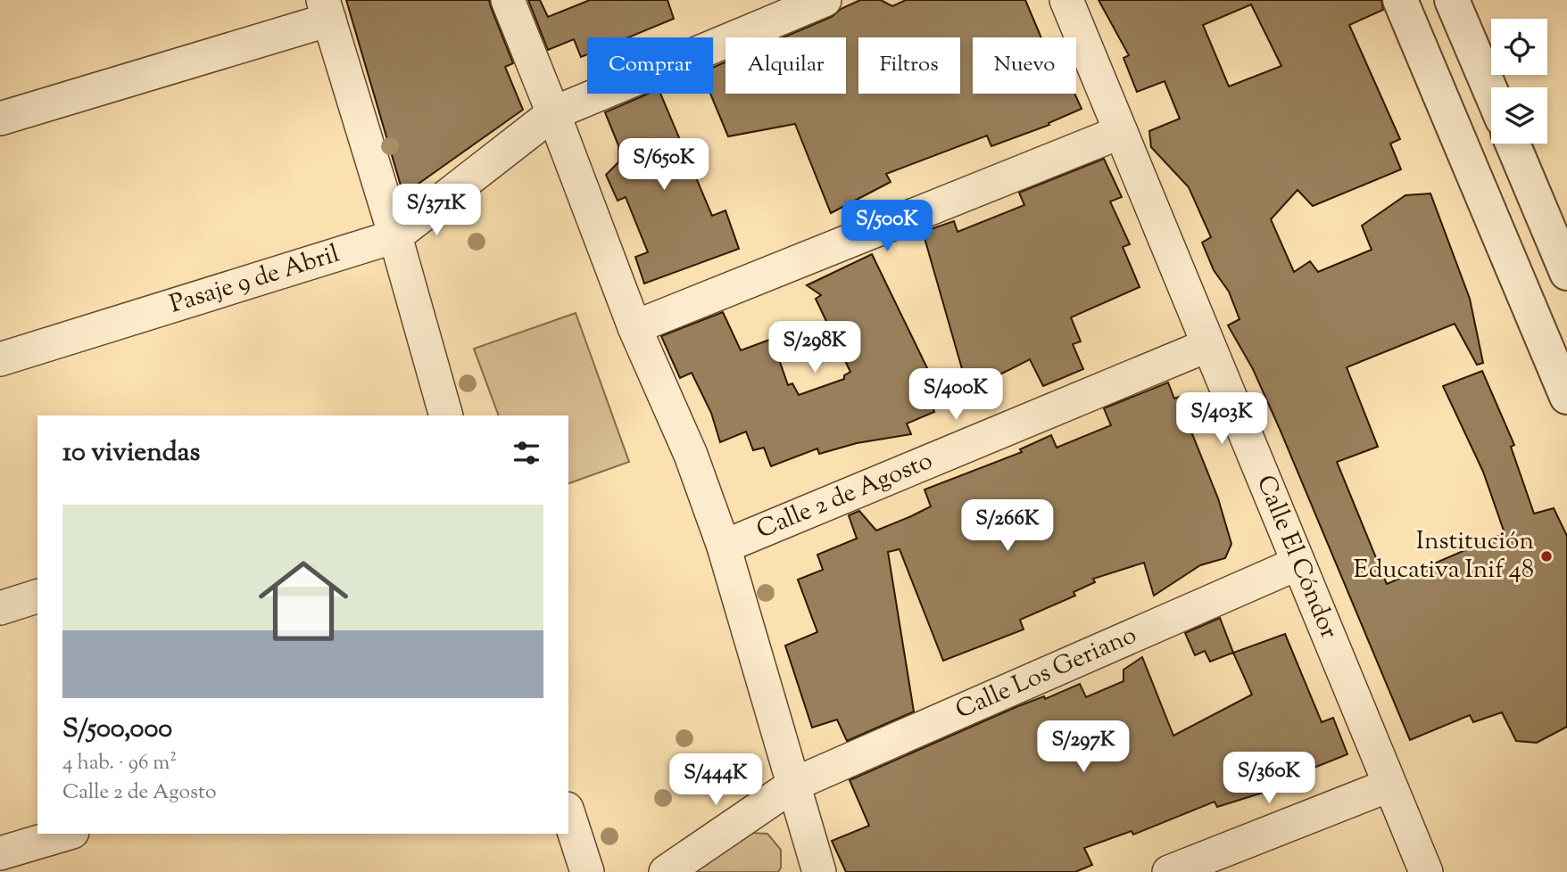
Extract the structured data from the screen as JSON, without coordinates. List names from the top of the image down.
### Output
{
  "streets": {
    "street": [
      "Pasaje 9 de Abril",
      "Calle 2 de Agosto",
      "Calle El Cóndor",
      "Calle Los Geriano"
    ]
  },
  "crossings": [
    ["Calle 2 de Agosto", "Calle El Cóndor"],
    ["Calle El Cóndor", "Calle Los Geriano"]
  ],
  "places": ["Institución Educativa Inif 48"],
  "page": {
    "chip": [
      "Comprar",
      "Alquilar",
      "Filtros",
      "Nuevo"
    ],
    "price": [
      "S/650K",
      "S/371K",
      "S/500K",
      "S/298K",
      "S/400K",
      "S/403K",
      "S/266K",
      "S/297K",
      "S/360K",
      "S/444K"
    ],
    "heading": "10 viviendas",
    "list": [
      {
        "name": "S/500,000",
        "note": "4 hab. · 96 m² · Calle 2 de Agosto"
      }
    ]
  }
}
